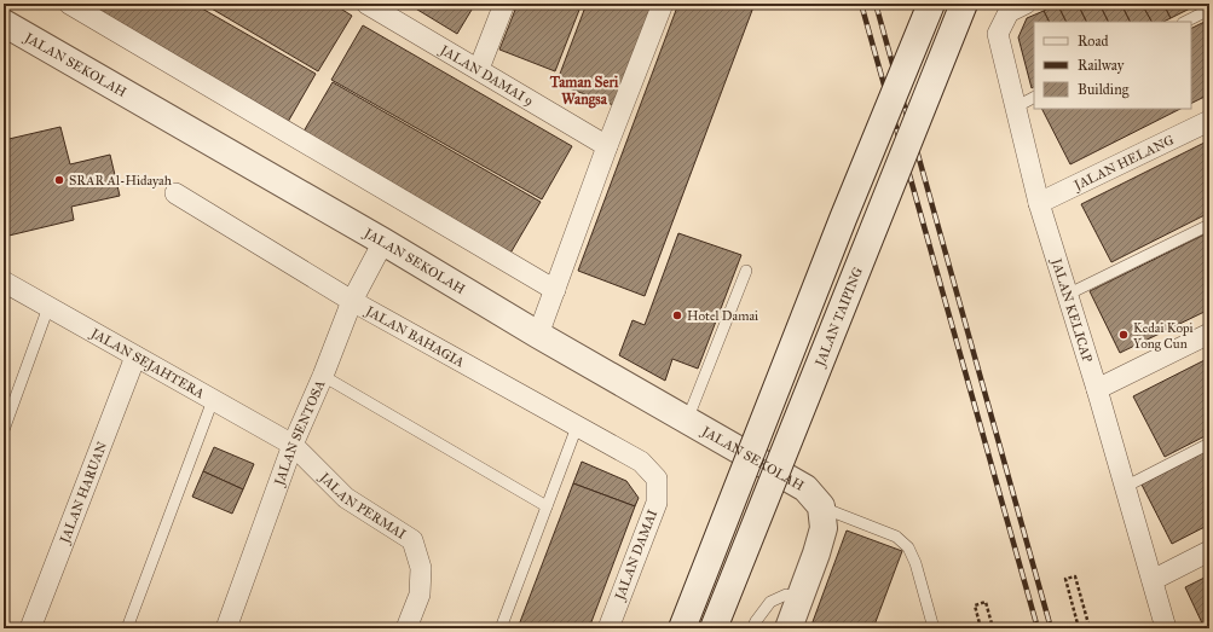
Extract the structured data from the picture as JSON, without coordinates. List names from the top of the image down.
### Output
{
  "streets": {
    "main road": ["JALAN SEKOLAH", "JALAN TAIPING"],
    "street": [
      "JALAN DAMAI 9",
      "JALAN HELANG",
      "JALAN KELICAP",
      "JALAN BAHAGIA",
      "JALAN SEJAHTERA",
      "JALAN SENTOSA",
      "JALAN HARUAN",
      "JALAN PERMAI",
      "JALAN DAMAI"
    ]
  },
  "crossings": [
    ["JALAN SEKOLAH", "JALAN SENTOSA"],
    ["JALAN HELANG", "JALAN KELICAP"],
    ["JALAN BAHAGIA", "JALAN SENTOSA"],
    ["JALAN BAHAGIA", "JALAN DAMAI"],
    ["JALAN SEJAHTERA", "JALAN SENTOSA"],
    ["JALAN SEJAHTERA", "JALAN HARUAN"],
    ["JALAN SEJAHTERA", "JALAN PERMAI"],
    ["JALAN SENTOSA", "JALAN PERMAI"]
  ],
  "districts": ["Taman Seri Wangsa"],
  "places": ["SRAR Al-Hidayah", "Hotel Damai", "Kedai Kopi Yong Cun"],
  "legend": ["Road", "Railway", "Building"]
}
